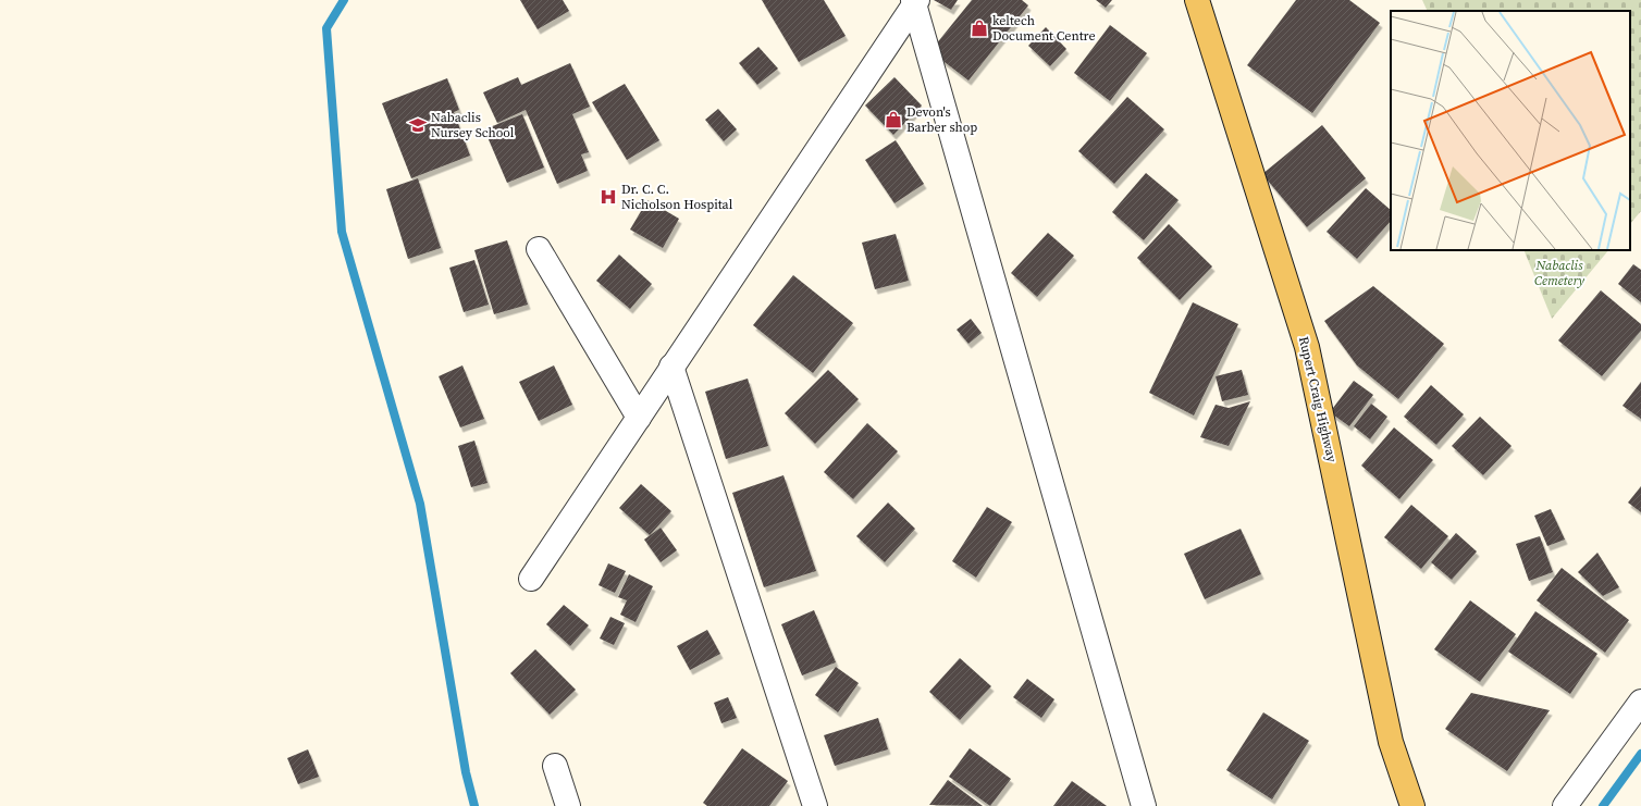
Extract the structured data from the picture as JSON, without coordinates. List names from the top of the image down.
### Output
{
  "streets": {
    "main road": ["Rupert Craig Highway"]
  },
  "parks": ["Nabaclis Cemetery"],
  "places": {
    "shop": ["keltech Document Centre", "Devon's Barber shop"],
    "school or university": ["Nabaclis Nursey School"],
    "hospital": ["Dr. C. C. Nicholson Hospital"]
  }
}
